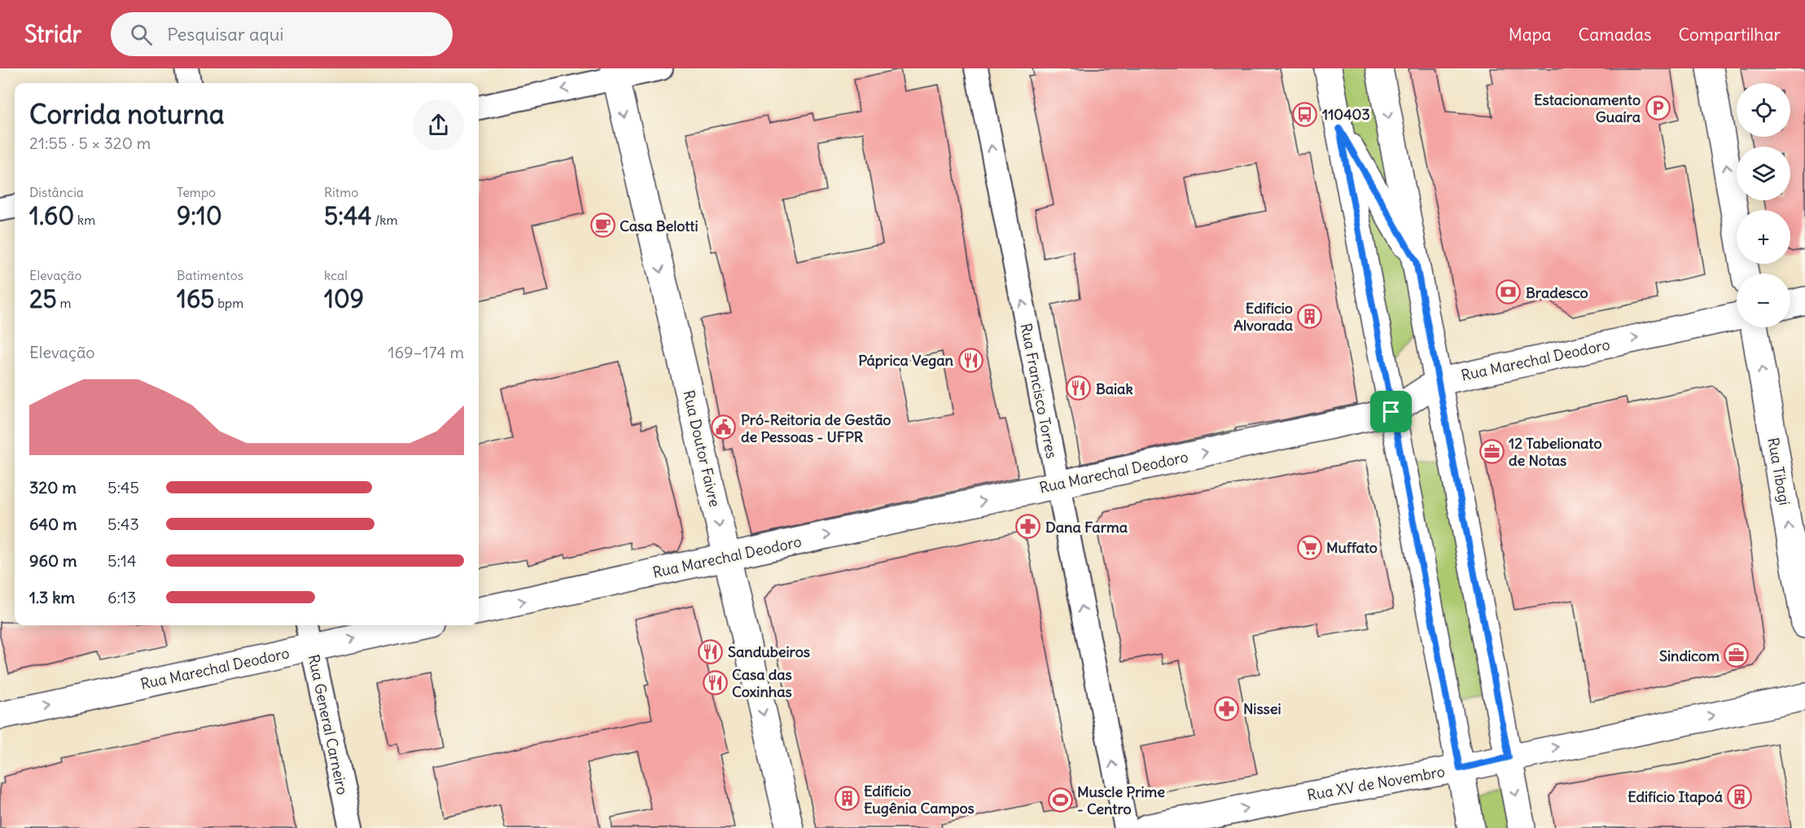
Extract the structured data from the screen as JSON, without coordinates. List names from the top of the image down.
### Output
{
  "streets": {
    "main road": [
      "Rua Marechal Deodoro",
      "Rua Doutor Faivre",
      "Rua Tibagi",
      "Rua XV de Novembro"
    ],
    "street": ["Rua Francisco Torres", "Rua General Carneiro"]
  },
  "crossings": [
    ["Rua Marechal Deodoro", "Rua Francisco Torres"],
    ["Rua Marechal Deodoro", "Rua Doutor Faivre"],
    ["Rua Marechal Deodoro", "Rua General Carneiro"]
  ],
  "one_way": [
    "Rua Marechal Deodoro",
    "Rua Francisco Torres",
    "Rua Doutor Faivre",
    "Rua Tibagi",
    "Rua XV de Novembro"
  ],
  "places": {
    "parking": ["Estacionamento Guaíra"],
    "bus stop": ["110403"],
    "cafe": ["Casa Belotti"],
    "bank": ["Bradesco"],
    "building": ["Edifício Alvorada", "Edifício Itapoá", "Edifício Eugênia Campos"],
    "restaurant": [
      "Páprica Vegan",
      "Baiak",
      "Sandubeiros",
      "Casa das Coxinhas"
    ],
    "public building": ["Pró-Reitoria de Gestão de Pessoas - UFPR"],
    "office": ["12 Tabelionato de Notas", "Sindicom"],
    "pharmacy": ["Dana Farma", "Nissei"],
    "supermarket": ["Muffato"],
    "sports": ["Muscle Prime - Centro"]
  },
  "page": {
    "header": "Stridr",
    "search": "Pesquisar aqui",
    "nav": ["Mapa", "Camadas", "Compartilhar"],
    "map_buttons": ["+", "−"],
    "heading": ["Corrida noturna", "21:55 · 5 × 320 m"],
    "stats": [
      ["Distância", "1.60 km"],
      ["Tempo", "9:10"],
      ["Ritmo", "5:44 /km"],
      ["Elevação", "25 m"],
      ["Batimentos", "165 bpm"],
      ["kcal", "109"]
    ],
    "chart": ["Elevação", "169–174 m"],
    "list": [
      {
        "name": "320 m",
        "note": "5:45"
      },
      {
        "name": "640 m",
        "note": "5:43"
      },
      {
        "name": "960 m",
        "note": "5:14"
      },
      {
        "name": "1.3 km",
        "note": "6:13"
      }
    ]
  }
}
